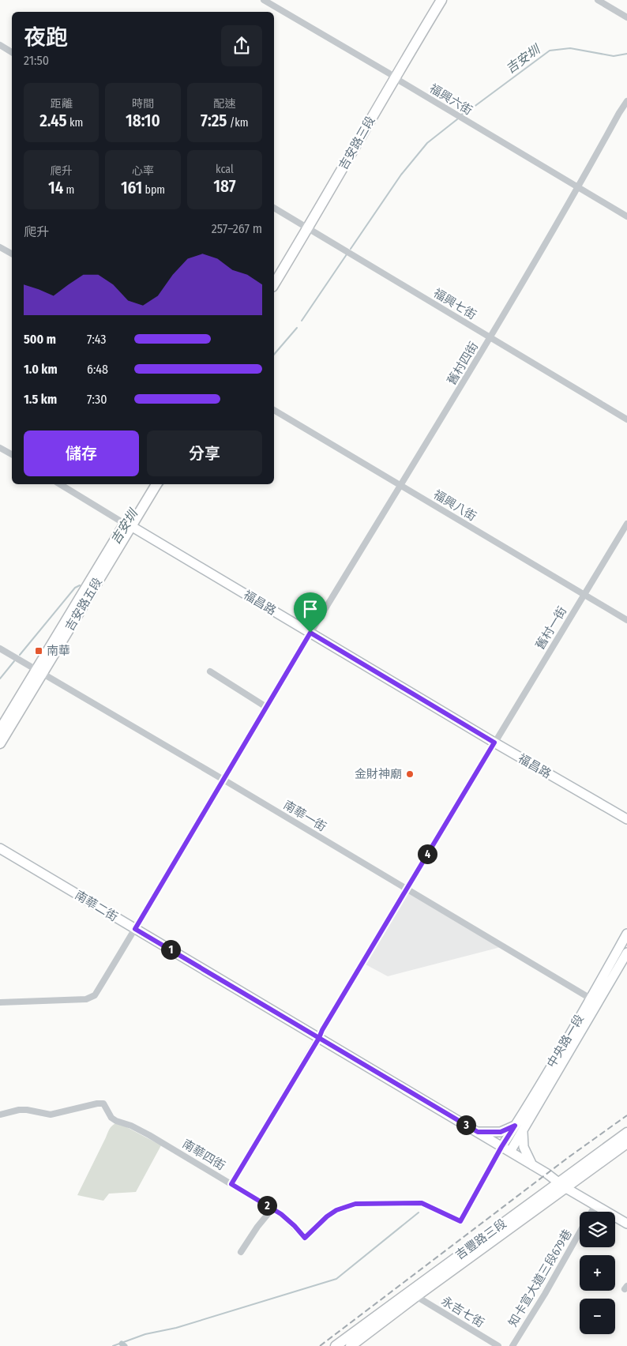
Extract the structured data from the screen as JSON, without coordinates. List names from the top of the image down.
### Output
{
  "streets": {
    "main road": ["吉安路三段", "吉安路五段", "吉豐路三段"],
    "street": [
      "福興六街",
      "福興七街",
      "舊村四街",
      "福興八街",
      "福昌路",
      "舊村一街",
      "南華一街",
      "南華二街",
      "中央路一段",
      "南華四街",
      "知卡宣大道三段679巷",
      "永吉七街"
    ]
  },
  "crossings": [
    ["福興六街", "吉安路三段"],
    ["福興六街", "舊村四街"],
    ["吉安路三段", "福興七街"],
    ["福興七街", "舊村四街"],
    ["舊村四街", "福興八街"],
    ["舊村四街", "福昌路"],
    ["舊村四街", "南華一街"],
    ["舊村四街", "南華二街"],
    ["福興八街", "舊村一街"],
    ["福昌路", "吉安路五段"],
    ["福昌路", "舊村一街"],
    ["吉安路五段", "南華一街"],
    ["舊村一街", "南華一街"],
    ["舊村一街", "南華二街"],
    ["舊村一街", "南華四街"],
    ["南華一街", "中央路一段"],
    ["南華二街", "中央路一段"],
    ["南華二街", "南華四街"],
    ["南華二街", "吉豐路三段"],
    ["中央路一段", "南華四街"],
    ["吉豐路三段", "永吉七街"]
  ],
  "water": ["吉安圳"],
  "places": {
    "transit": ["南華"],
    "other": ["金財神廟"]
  },
  "page": {
    "heading": ["夜跑", "21:50"],
    "stats": [
      ["距離", "2.45 km"],
      ["時間", "18:10"],
      ["配速", "7:25 /km"],
      ["爬升", "14 m"],
      ["心率", "161 bpm"],
      ["kcal", "187"]
    ],
    "chart": ["爬升", "257–267 m"],
    "list": [
      {
        "name": "500 m",
        "note": "7:43"
      },
      {
        "name": "1.0 km",
        "note": "6:48"
      },
      {
        "name": "1.5 km",
        "note": "7:30"
      }
    ],
    "buttons": ["儲存", "分享"],
    "pins": [
      "4",
      "1",
      "3",
      "2"
    ],
    "map_buttons": ["+", "−"]
  }
}
